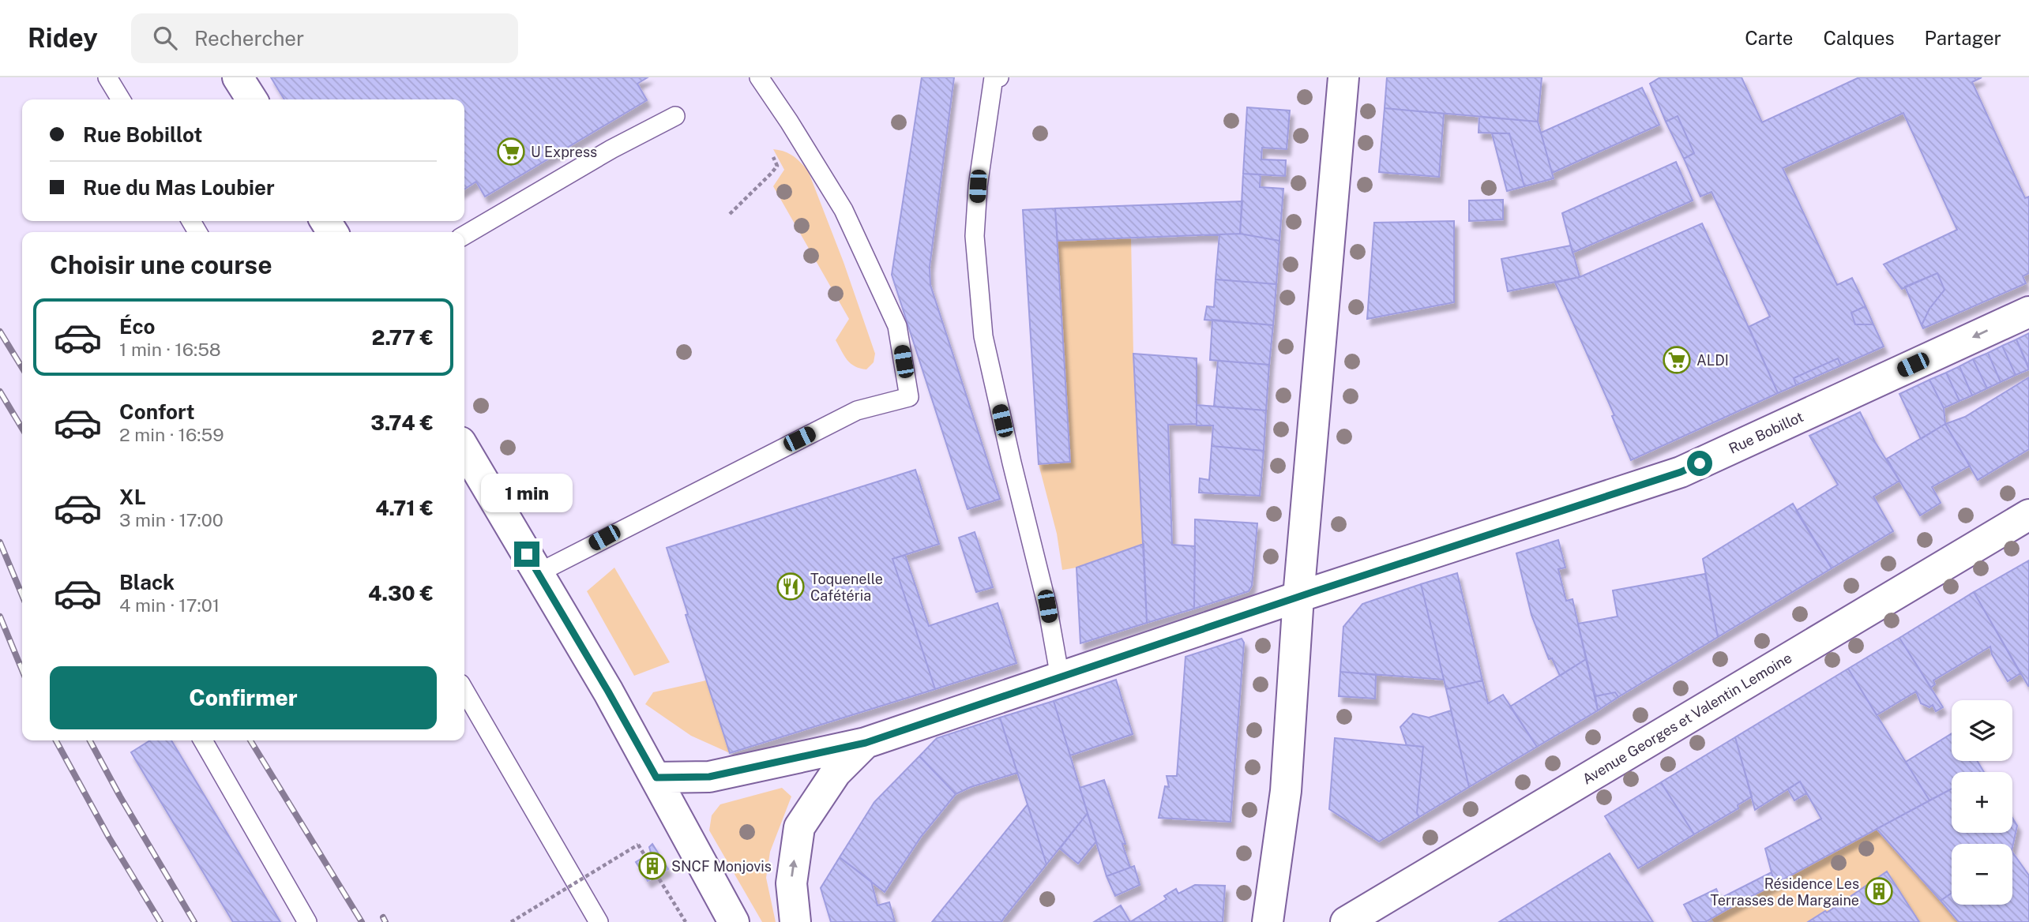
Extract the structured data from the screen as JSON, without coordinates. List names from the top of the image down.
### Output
{
  "streets": {
    "street": ["Rue Bobillot", "Avenue Georges et Valentin Lemoine"]
  },
  "places": {
    "supermarket": ["U Express", "ALDI"],
    "restaurant": ["Toquenelle Cafétéria"],
    "building": ["SNCF Monjovis", "Résidence Les Terrasses de Margaine"]
  },
  "page": {
    "header": "Ridey",
    "search": "Rechercher",
    "nav": ["Carte", "Calques", "Partager"],
    "banner": ["Rue Bobillot", "Rue du Mas Loubier"],
    "heading": "Choisir une course",
    "list": [
      {
        "name": "Éco",
        "note": "1 min · 16:58",
        "value": "2.77 €"
      },
      {
        "name": "Confort",
        "note": "2 min · 16:59",
        "value": "3.74 €"
      },
      {
        "name": "XL",
        "note": "3 min · 17:00",
        "value": "4.71 €"
      },
      {
        "name": "Black",
        "note": "4 min · 17:01",
        "value": "4.30 €"
      }
    ],
    "bubble": "1 min",
    "buttons": "Confirmer",
    "map_buttons": ["+", "−"]
  }
}
